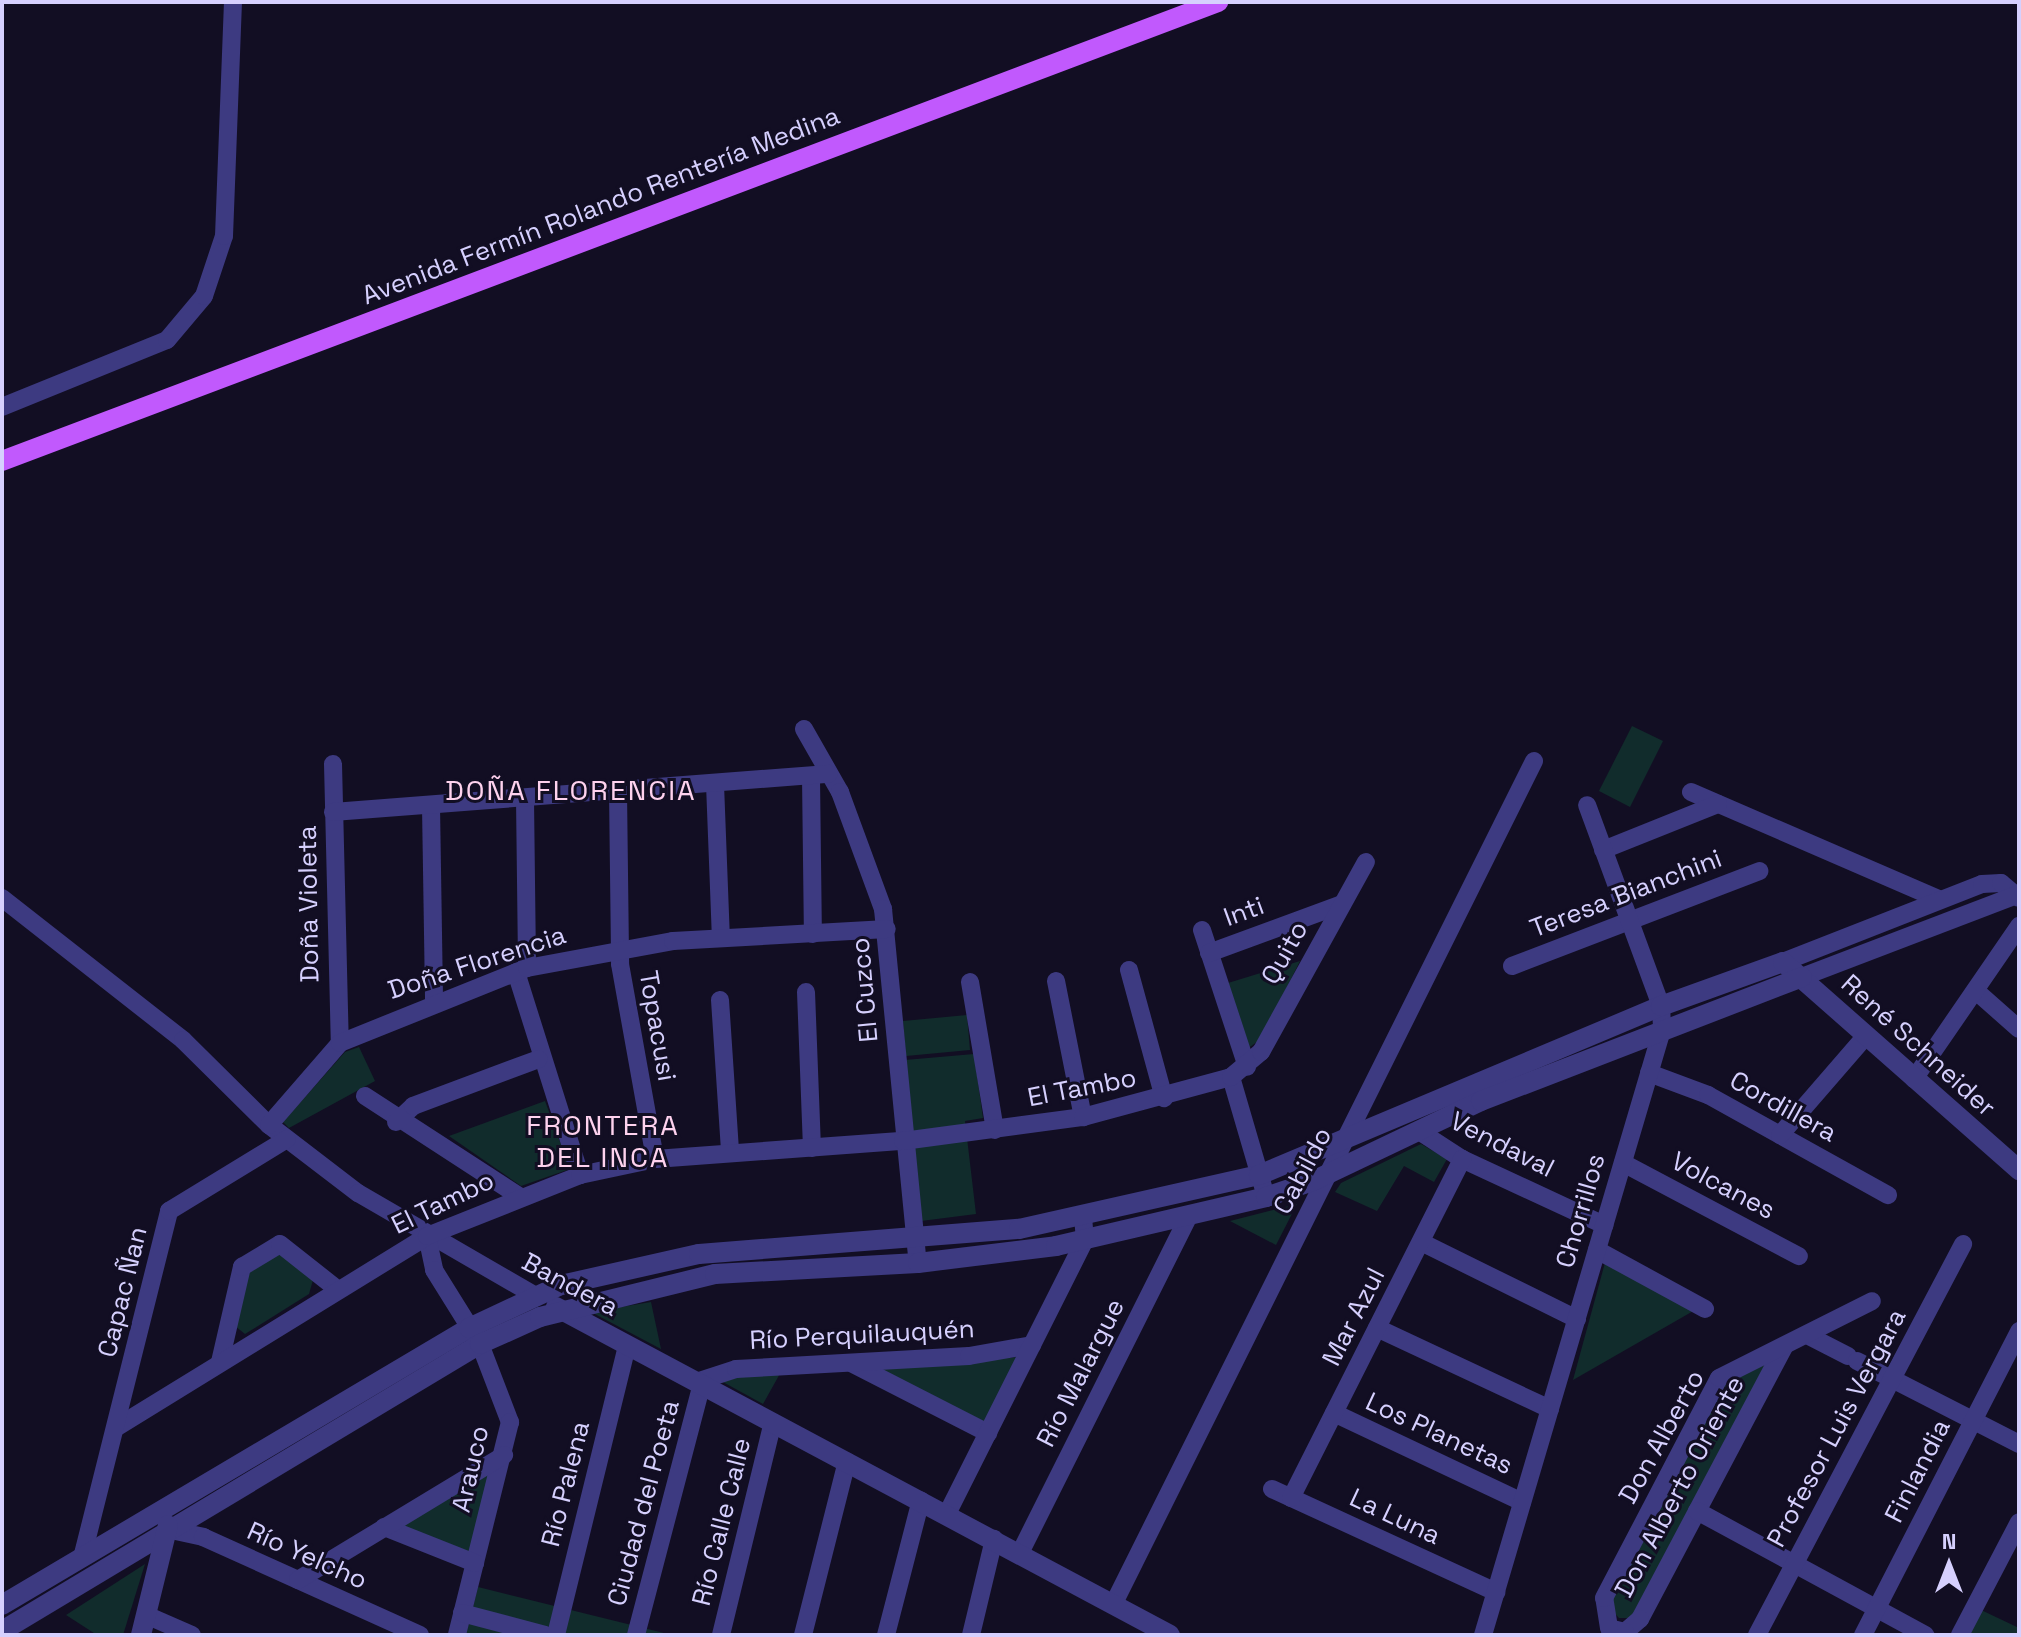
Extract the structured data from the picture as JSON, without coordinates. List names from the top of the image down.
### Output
{
  "streets": {
    "main road": ["Avenida Fermín Rolando Rentería Medina"],
    "street": [
      "Teresa Bianchini",
      "Doña Violeta",
      "Inti",
      "Quito",
      "Doña Florencia",
      "El Cuzco",
      "Topacusi",
      "René Schneider",
      "El Tambo",
      "Cordillera",
      "Vendaval",
      "Cabildo",
      "Volcanes",
      "Chorrillos",
      "Bandera",
      "Capac Ñan",
      "Mar Azul",
      "Río Perquilauquén",
      "Río Malargue",
      "Profesor Luis Vergara",
      "Los Planetas",
      "Don Alberto",
      "Arauco",
      "Finlandia",
      "Río Palena",
      "Don Alberto Oriente",
      "Ciudad del Poeta",
      "La Luna",
      "Río Calle Calle",
      "Río Yelcho"
    ]
  },
  "crossings": [
    ["Teresa Bianchini", "Chorrillos"],
    ["Doña Violeta", "Doña Florencia"],
    ["Inti", "Quito"],
    ["Quito", "El Tambo"],
    ["Doña Florencia", "El Cuzco"],
    ["Doña Florencia", "Topacusi"],
    ["Doña Florencia", "Bandera"],
    ["El Cuzco", "El Tambo"],
    ["Topacusi", "El Tambo"],
    ["El Tambo", "Bandera"],
    ["El Tambo", "Capac Ñan"],
    ["El Tambo", "Arauco"],
    ["Cordillera", "Chorrillos"],
    ["Vendaval", "Chorrillos"],
    ["Vendaval", "Mar Azul"],
    ["Cabildo", "Bandera"],
    ["Volcanes", "Chorrillos"],
    ["Chorrillos", "Los Planetas"],
    ["Chorrillos", "La Luna"],
    ["Bandera", "Capac Ñan"],
    ["Bandera", "Río Perquilauquén"],
    ["Bandera", "Río Malargue"],
    ["Bandera", "Arauco"],
    ["Bandera", "Río Palena"],
    ["Bandera", "Ciudad del Poeta"],
    ["Bandera", "Río Calle Calle"],
    ["Mar Azul", "Los Planetas"],
    ["Mar Azul", "La Luna"],
    ["Río Perquilauquén", "Ciudad del Poeta"],
    ["Don Alberto", "Don Alberto Oriente"]
  ],
  "districts": ["DOÑA FLORENCIA", "FRONTERA DEL INCA"],
  "north": "top"
}
